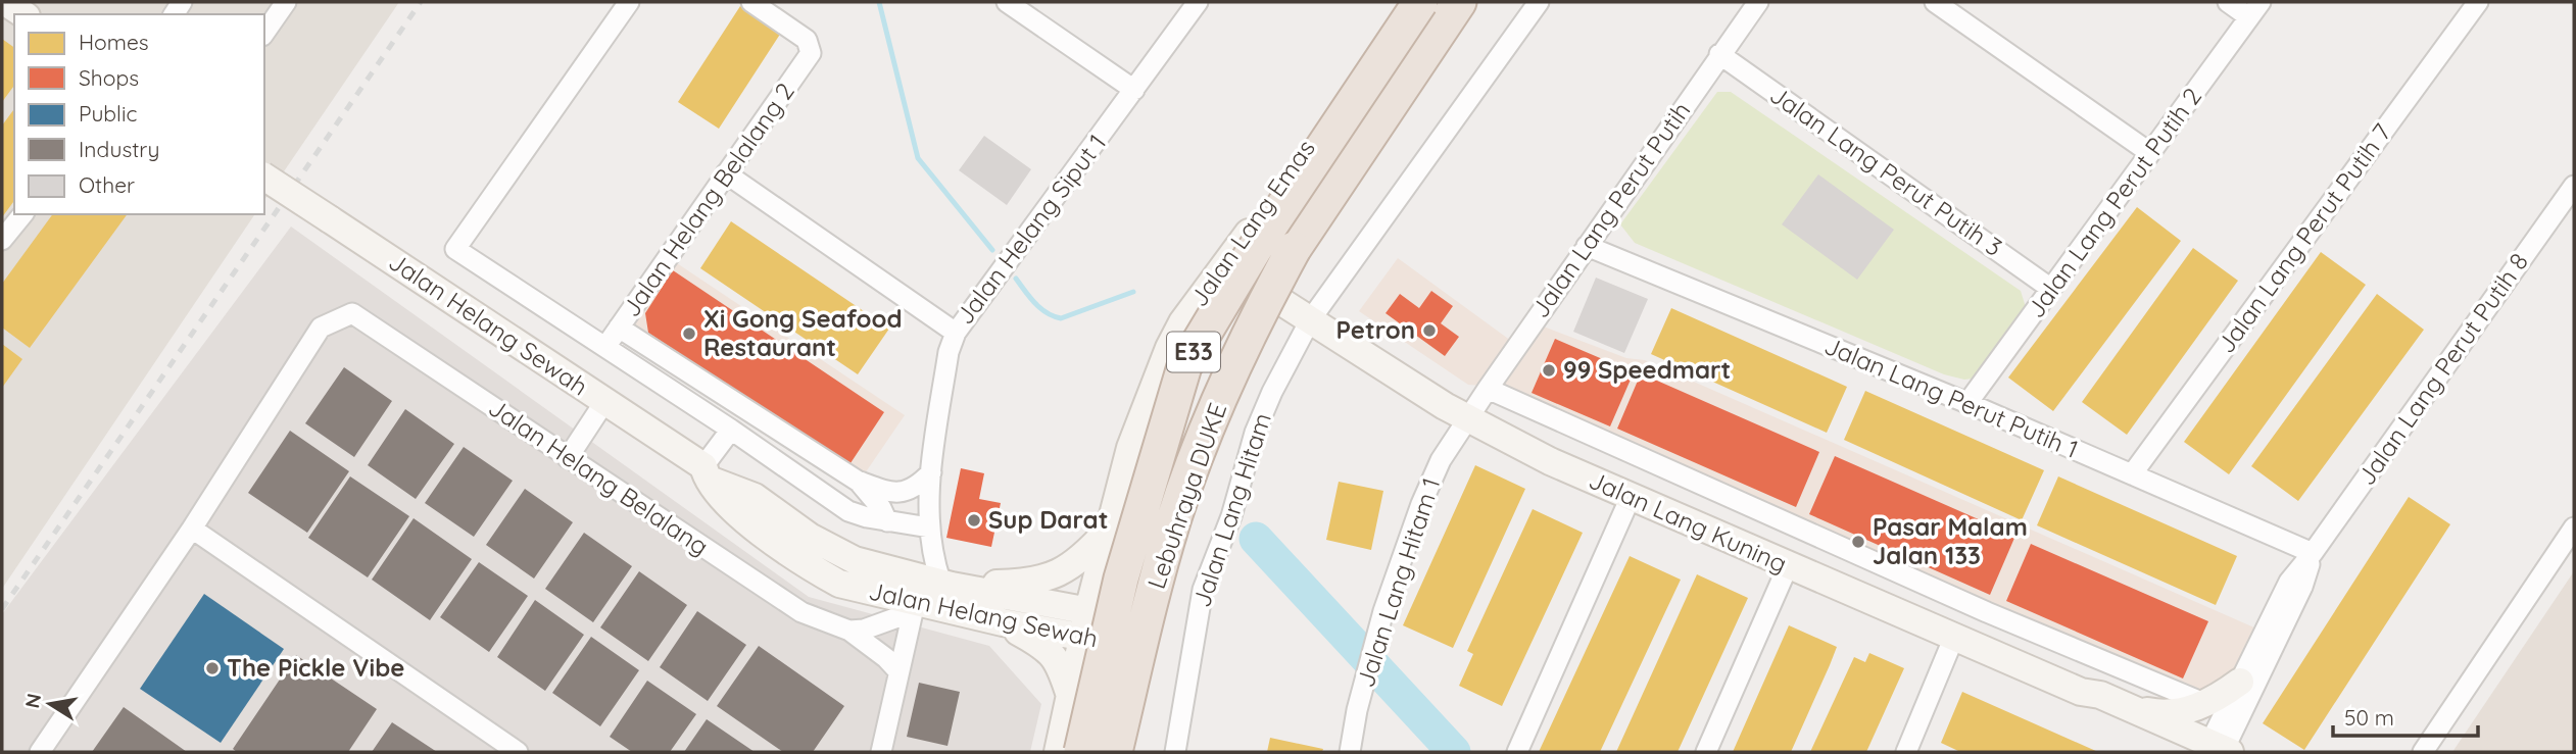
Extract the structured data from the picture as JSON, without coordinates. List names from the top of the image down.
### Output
{
  "streets": {
    "highway": ["E33", "Lebuhraya DUKE"],
    "street": [
      "Jalan Lang Perut Putih 3",
      "Jalan Helang Belalang 2",
      "Jalan Lang Perut Putih 2",
      "Jalan Lang Perut Putih",
      "Jalan Lang Emas",
      "Jalan Helang Siput 1",
      "Jalan Lang Perut Putih 7",
      "Jalan Helang Sewah",
      "Jalan Lang Perut Putih 8",
      "Jalan Lang Perut Putih 1",
      "Jalan Helang Belalang",
      "Jalan Lang Hitam",
      "Jalan Lang Kuning",
      "Jalan Lang Hitam 1"
    ]
  },
  "crossings": [
    ["Jalan Lang Perut Putih 3", "Jalan Lang Perut Putih 2"],
    ["Jalan Lang Perut Putih 3", "Jalan Lang Perut Putih"],
    ["Jalan Lang Perut Putih 2", "Jalan Lang Perut Putih 1"],
    ["Jalan Lang Perut Putih", "Jalan Lang Perut Putih 1"],
    ["Jalan Lang Perut Putih", "Jalan Lang Kuning"],
    ["Jalan Lang Perut Putih", "Jalan Lang Hitam 1"],
    ["Jalan Lang Emas", "Jalan Helang Sewah"],
    ["Jalan Lang Emas", "Lebuhraya DUKE"],
    ["Jalan Lang Emas", "Jalan Lang Kuning"],
    ["Jalan Helang Siput 1", "Jalan Helang Sewah"],
    ["Jalan Lang Perut Putih 7", "Jalan Lang Perut Putih 1"],
    ["Jalan Lang Perut Putih 8", "Jalan Lang Perut Putih 1"],
    ["Jalan Lang Perut Putih 8", "Jalan Lang Kuning"],
    ["Jalan Lang Hitam", "Jalan Lang Kuning"],
    ["Jalan Lang Kuning", "Jalan Lang Hitam 1"]
  ],
  "places": [
    "Petron",
    "Xi Gong Seafood Restaurant",
    "99 Speedmart",
    "Sup Darat",
    "Pasar Malam Jalan 133",
    "The Pickle Vibe"
  ],
  "legend": [
    "Homes",
    "Shops",
    "Public",
    "Industry",
    "Other"
  ],
  "scale_bar": "50 m",
  "north": "left"
}
